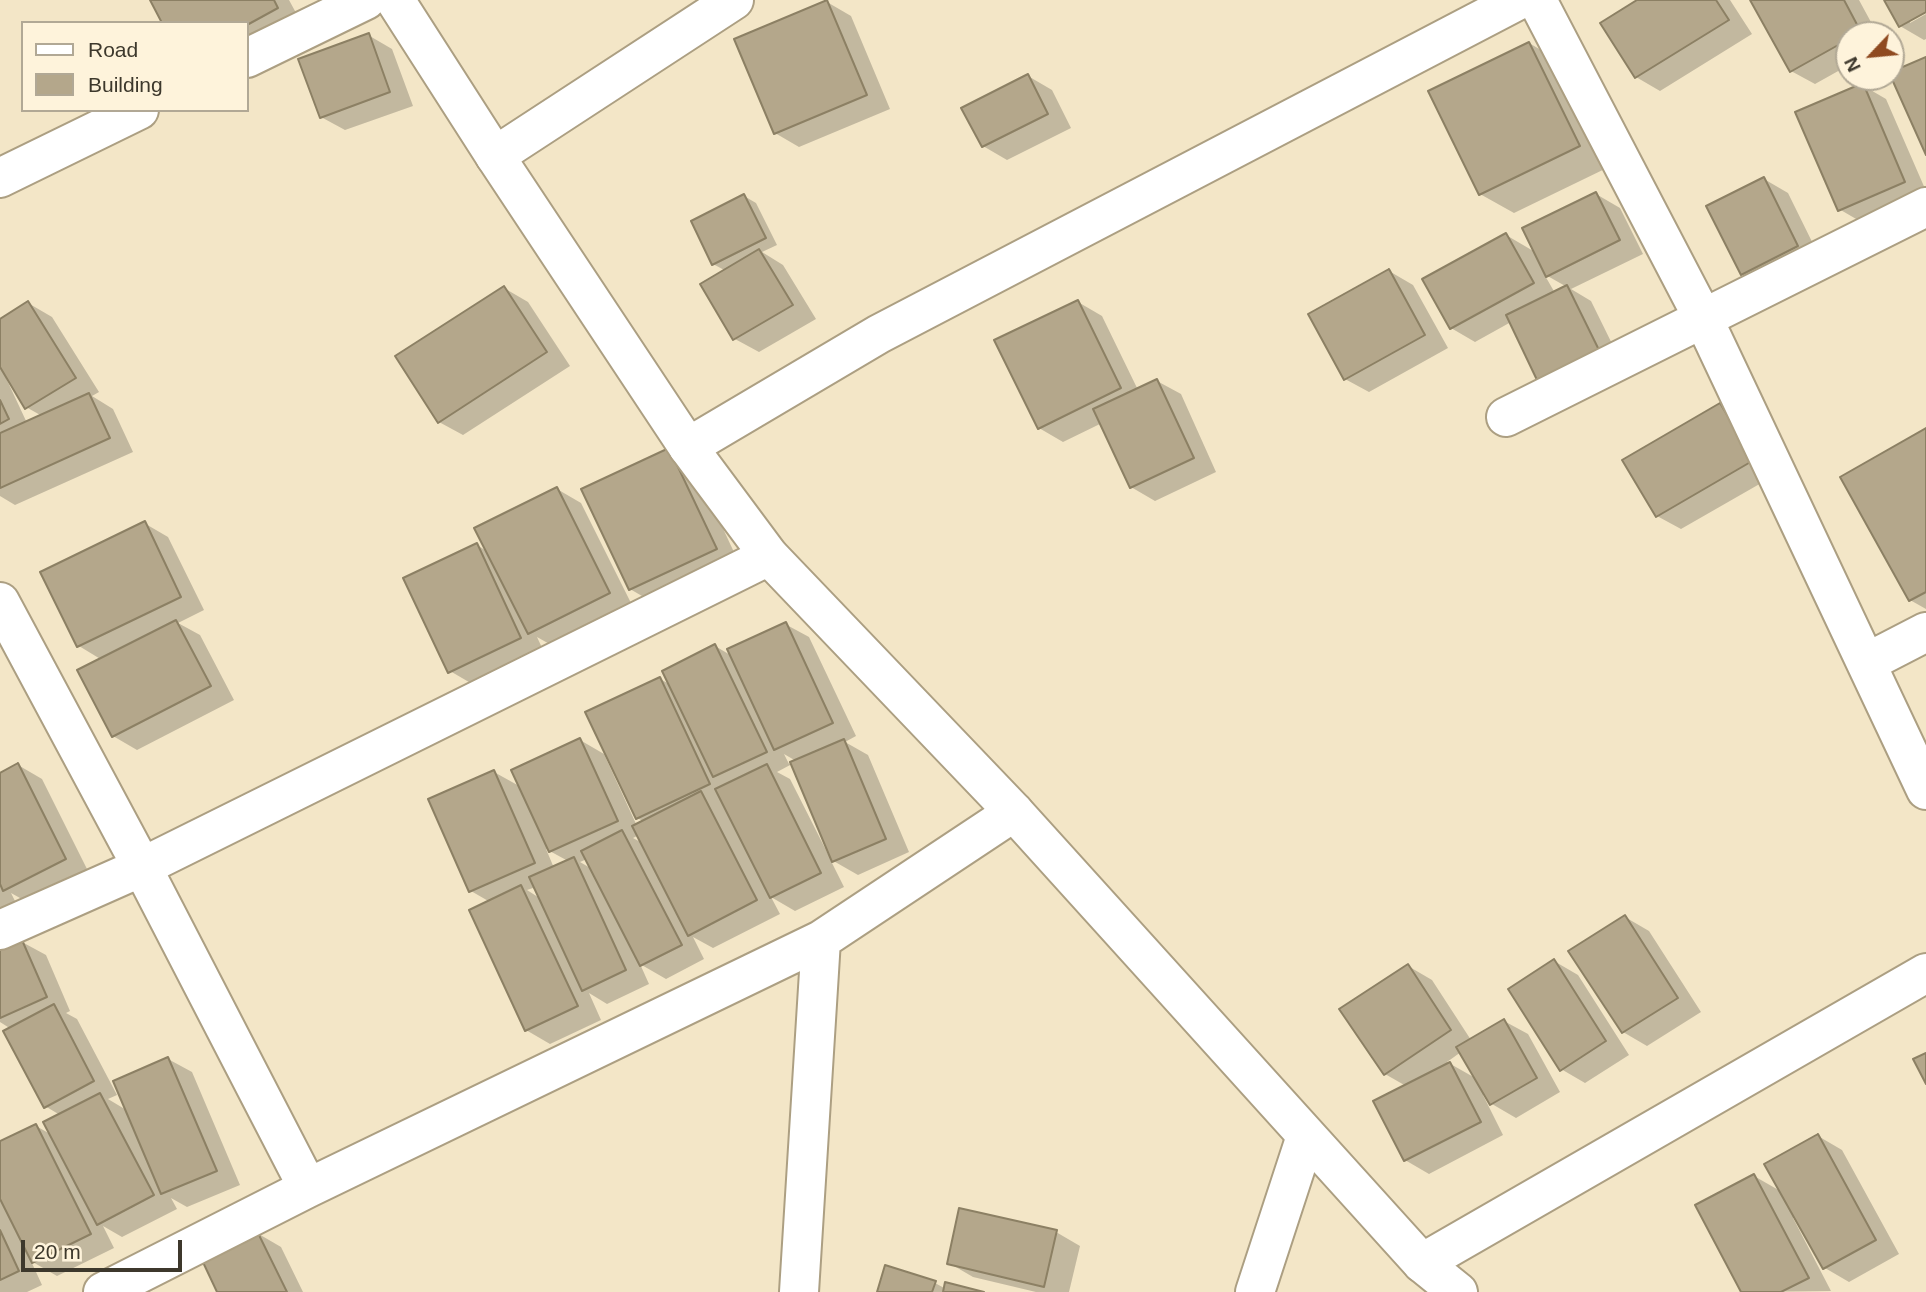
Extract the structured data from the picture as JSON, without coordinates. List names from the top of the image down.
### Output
{
  "legend": ["Road", "Building"],
  "scale_bar": "20 m",
  "north": "bottom left"
}
